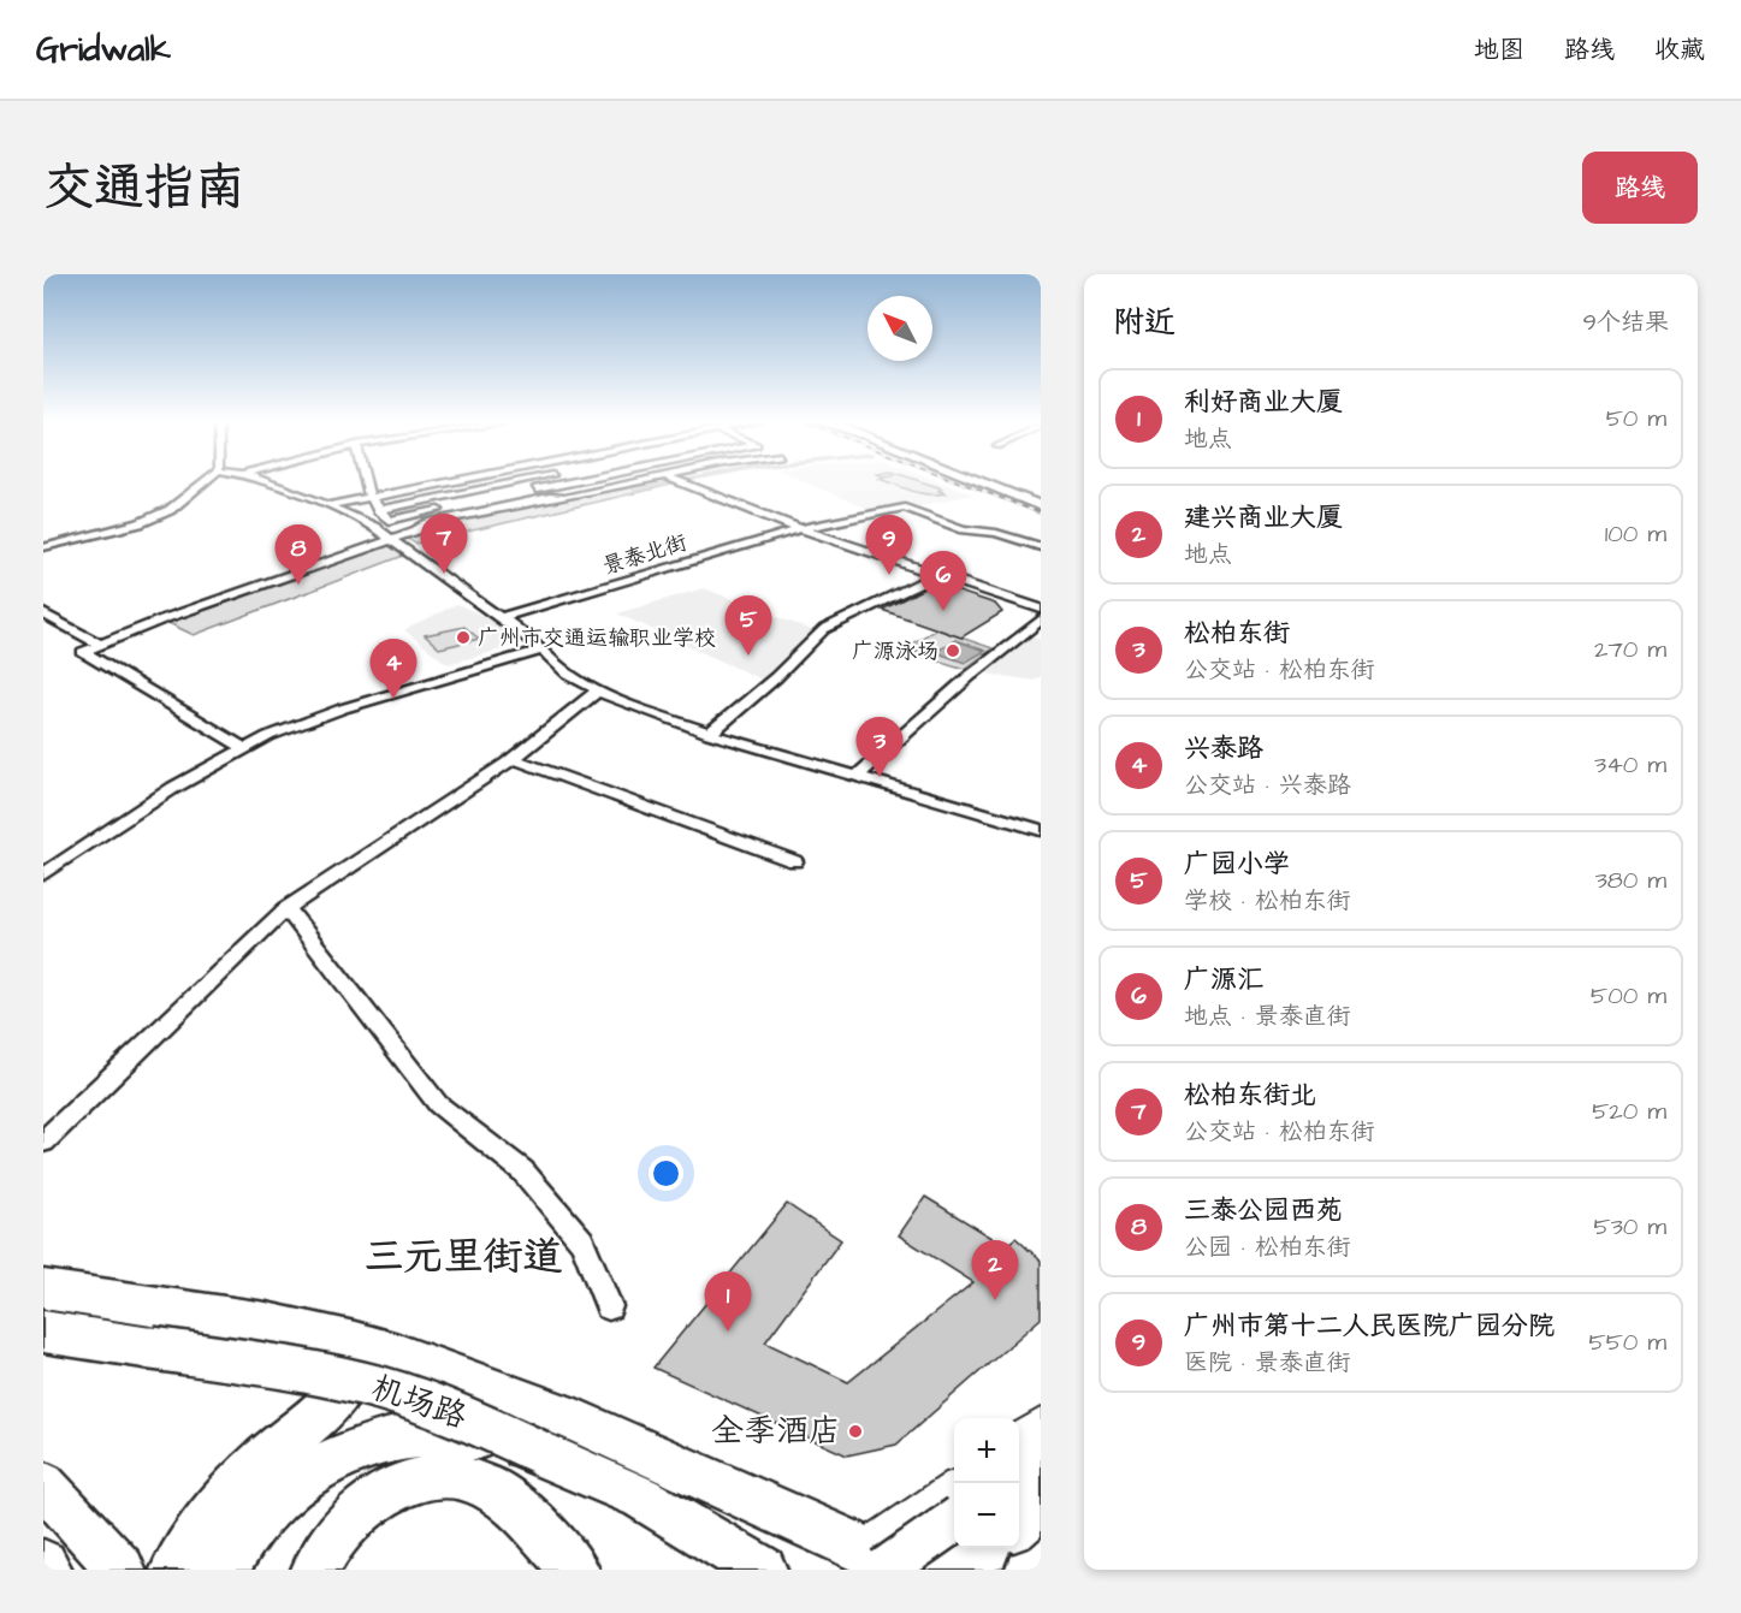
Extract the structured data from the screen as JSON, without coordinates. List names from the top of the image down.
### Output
{
  "streets": {
    "highway": ["机场路"],
    "street": ["景泰北街"]
  },
  "districts": ["三元里街道"],
  "places": ["广州市交通运输职业学校", "广源泳场", "全季酒店"],
  "north": "top left",
  "page": {
    "header": "Gridwalk",
    "nav": ["地图", "路线", "收藏"],
    "title": "交通指南",
    "buttons": "路线",
    "heading": ["附近", "9个结果"],
    "list": [
      {
        "mark": "1",
        "name": "利好商业大厦",
        "note": "地点",
        "value": "50 m"
      },
      {
        "mark": "2",
        "name": "建兴商业大厦",
        "note": "地点",
        "value": "100 m"
      },
      {
        "mark": "3",
        "name": "松柏东街",
        "note": "公交站 · 松柏东街",
        "value": "270 m"
      },
      {
        "mark": "4",
        "name": "兴泰路",
        "note": "公交站 · 兴泰路",
        "value": "340 m"
      },
      {
        "mark": "5",
        "name": "广园小学",
        "note": "学校 · 松柏东街",
        "value": "380 m"
      },
      {
        "mark": "6",
        "name": "广源汇",
        "note": "地点 · 景泰直街",
        "value": "500 m"
      },
      {
        "mark": "7",
        "name": "松柏东街北",
        "note": "公交站 · 松柏东街",
        "value": "520 m"
      },
      {
        "mark": "8",
        "name": "三泰公园西苑",
        "note": "公园 · 松柏东街",
        "value": "530 m"
      },
      {
        "mark": "9",
        "name": "广州市第十二人民医院广园分院",
        "note": "医院 · 景泰直街",
        "value": "550 m"
      }
    ],
    "pins": [
      "7",
      "9",
      "8",
      "6",
      "5",
      "4",
      "3",
      "2",
      "1"
    ],
    "map_buttons": ["+", "−"]
  }
}
